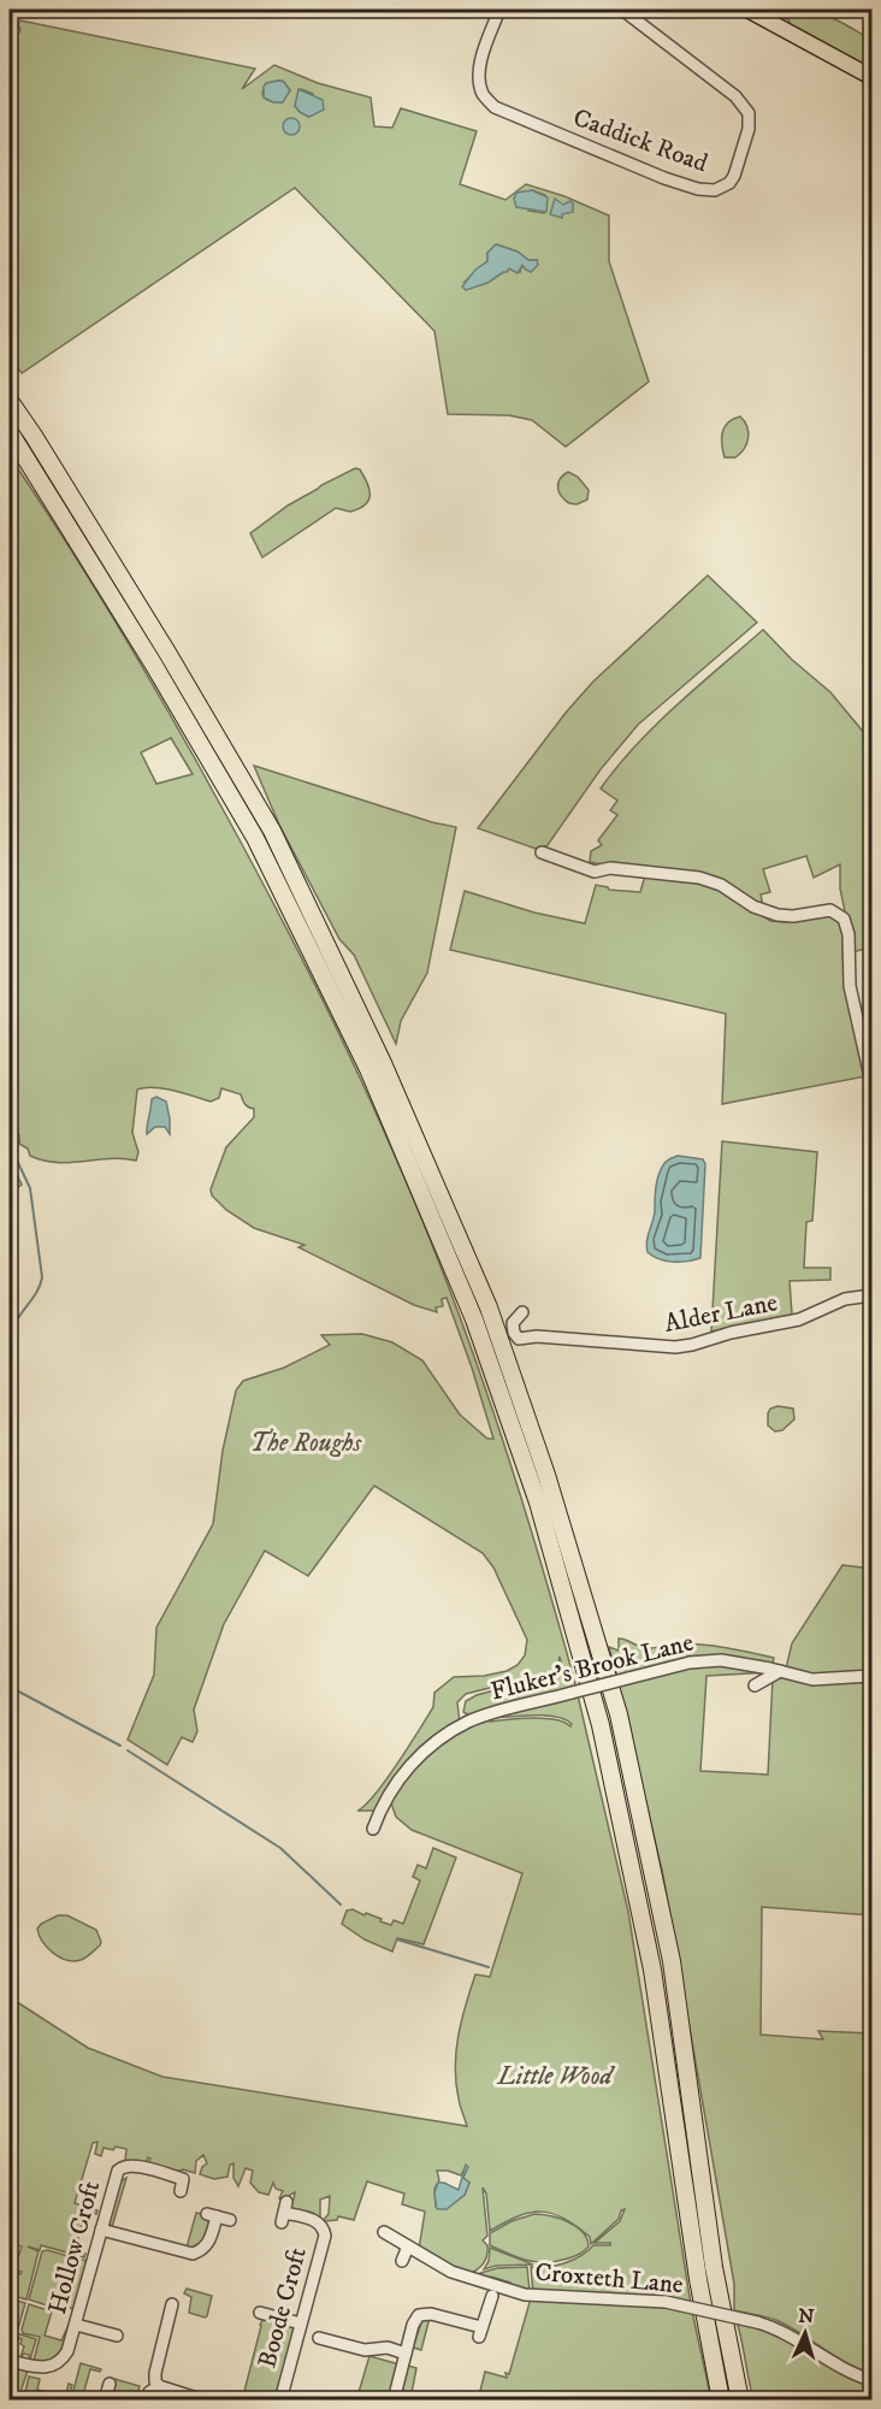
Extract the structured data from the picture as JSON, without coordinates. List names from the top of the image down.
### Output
{
  "streets": {
    "street": [
      "Caddick Road",
      "Alder Lane",
      "Fluker's Brook Lane",
      "Hollow Croft",
      "Croxteth Lane",
      "Boode Croft"
    ]
  },
  "parks": ["The Roughs", "Little Wood"],
  "north": "top"
}
